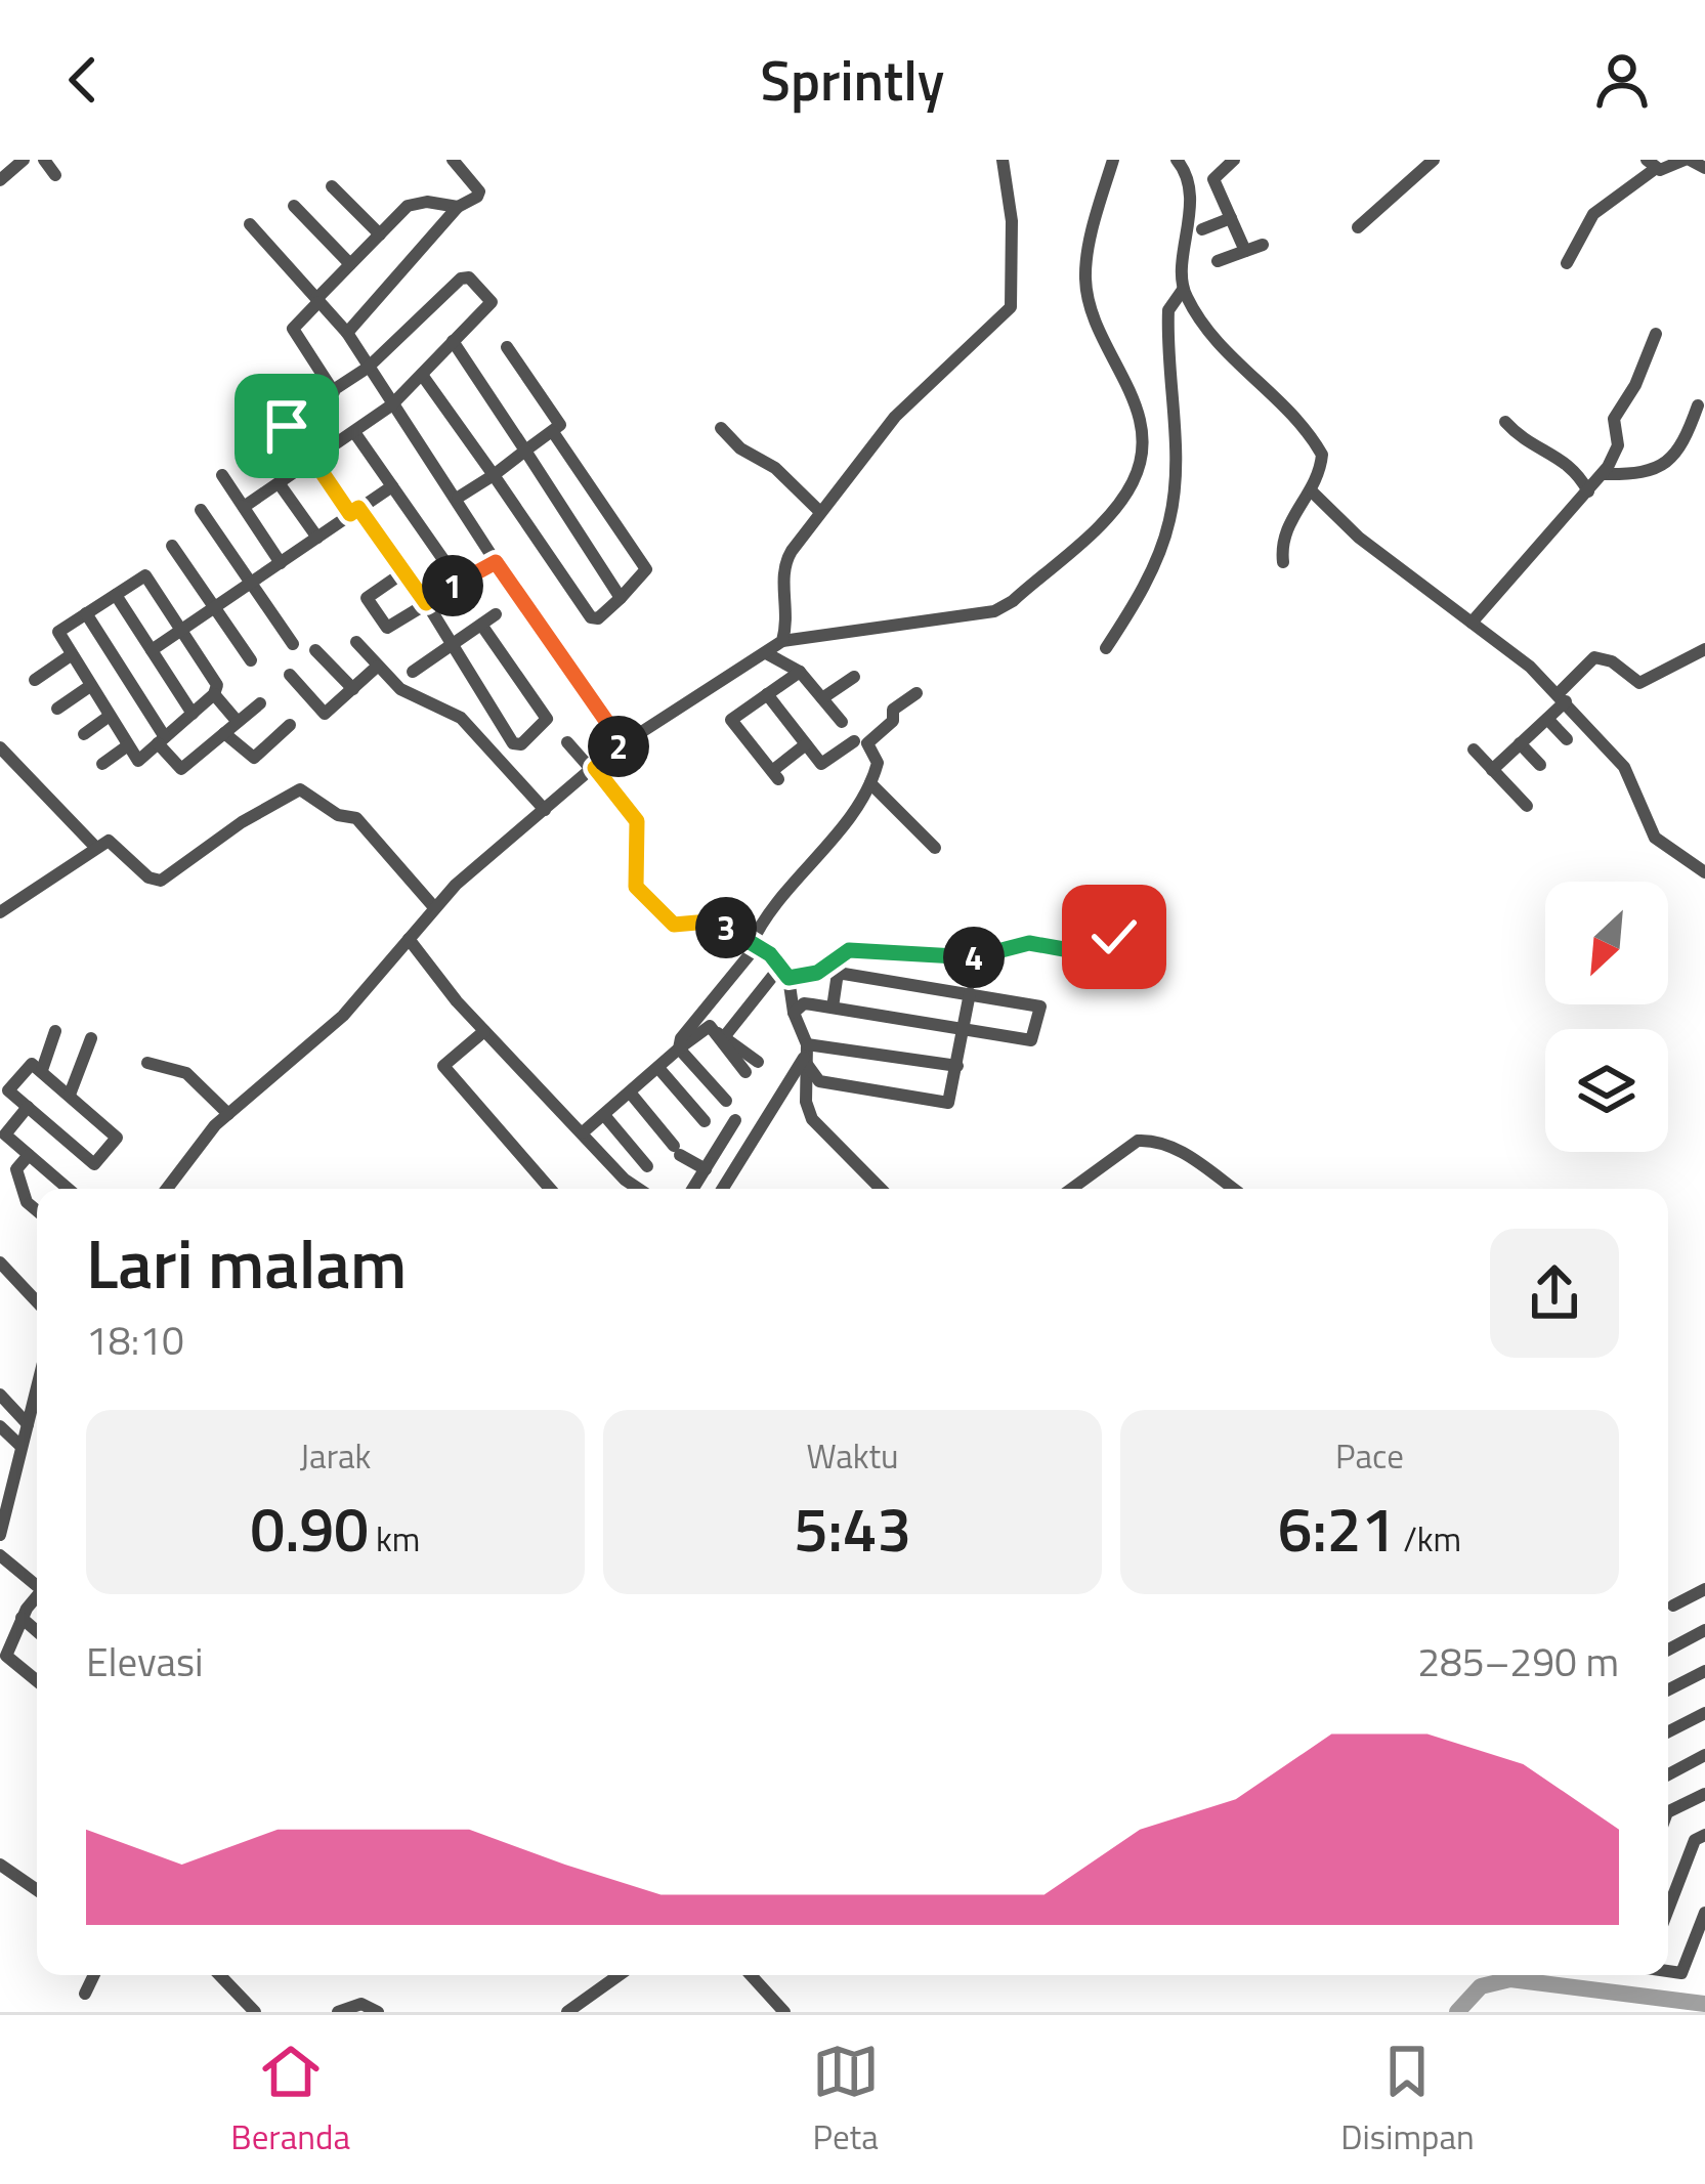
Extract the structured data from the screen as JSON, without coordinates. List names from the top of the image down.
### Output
{
  "north": "bottom left",
  "page": {
    "header": "Sprintly",
    "pins": [
      "1",
      "2",
      "3",
      "4"
    ],
    "heading": ["Lari malam", "18:10"],
    "stats": [
      ["Jarak", "0.90 km"],
      ["Waktu", "5:43"],
      ["Pace", "6:21 /km"]
    ],
    "chart": ["Elevasi", "285–290 m"],
    "tabs": ["Beranda", "Peta", "Disimpan"]
  }
}
